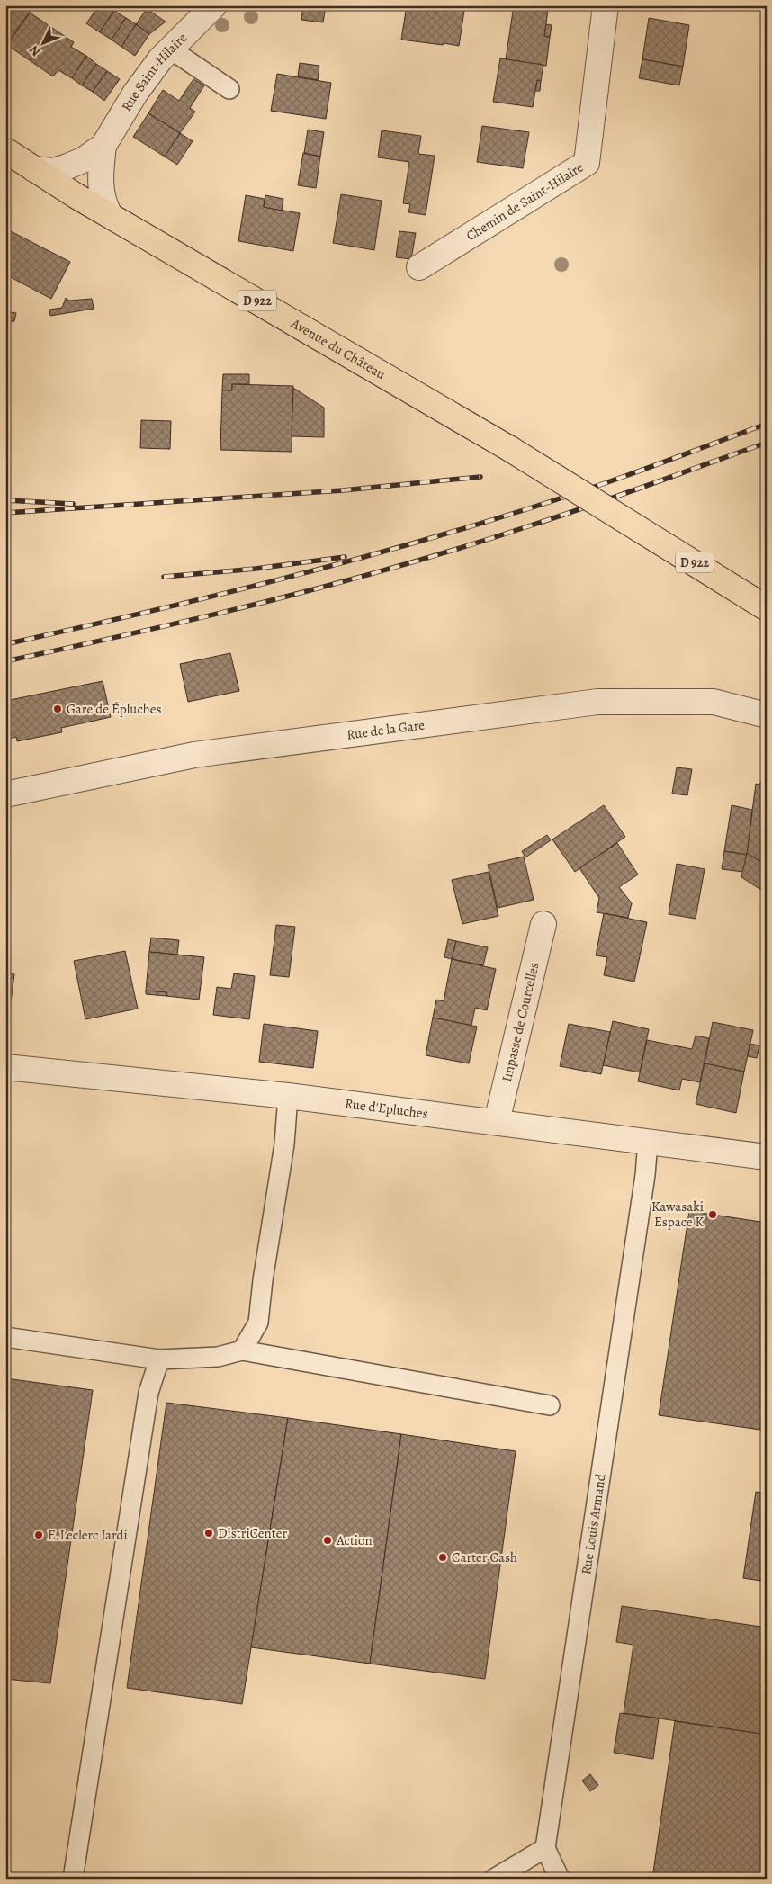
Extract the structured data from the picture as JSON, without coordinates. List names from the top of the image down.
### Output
{
  "streets": {
    "main road": ["D 922", "Avenue du Château"],
    "street": [
      "Rue Saint-Hilaire",
      "Chemin de Saint-Hilaire",
      "Rue de la Gare",
      "Impasse de Courcelles",
      "Rue d'Epluches"
    ],
    "lane": ["Rue Louis Armand"]
  },
  "crossings": [
    ["Impasse de Courcelles", "Rue d'Epluches"],
    ["Rue d'Epluches", "Rue Louis Armand"]
  ],
  "places": [
    "Gare de Épluches",
    "Kawasaki Espace K",
    "DistriCenter",
    "E.Leclerc Jardi",
    "Action",
    "Carter Cash"
  ],
  "north": "bottom left"
}
